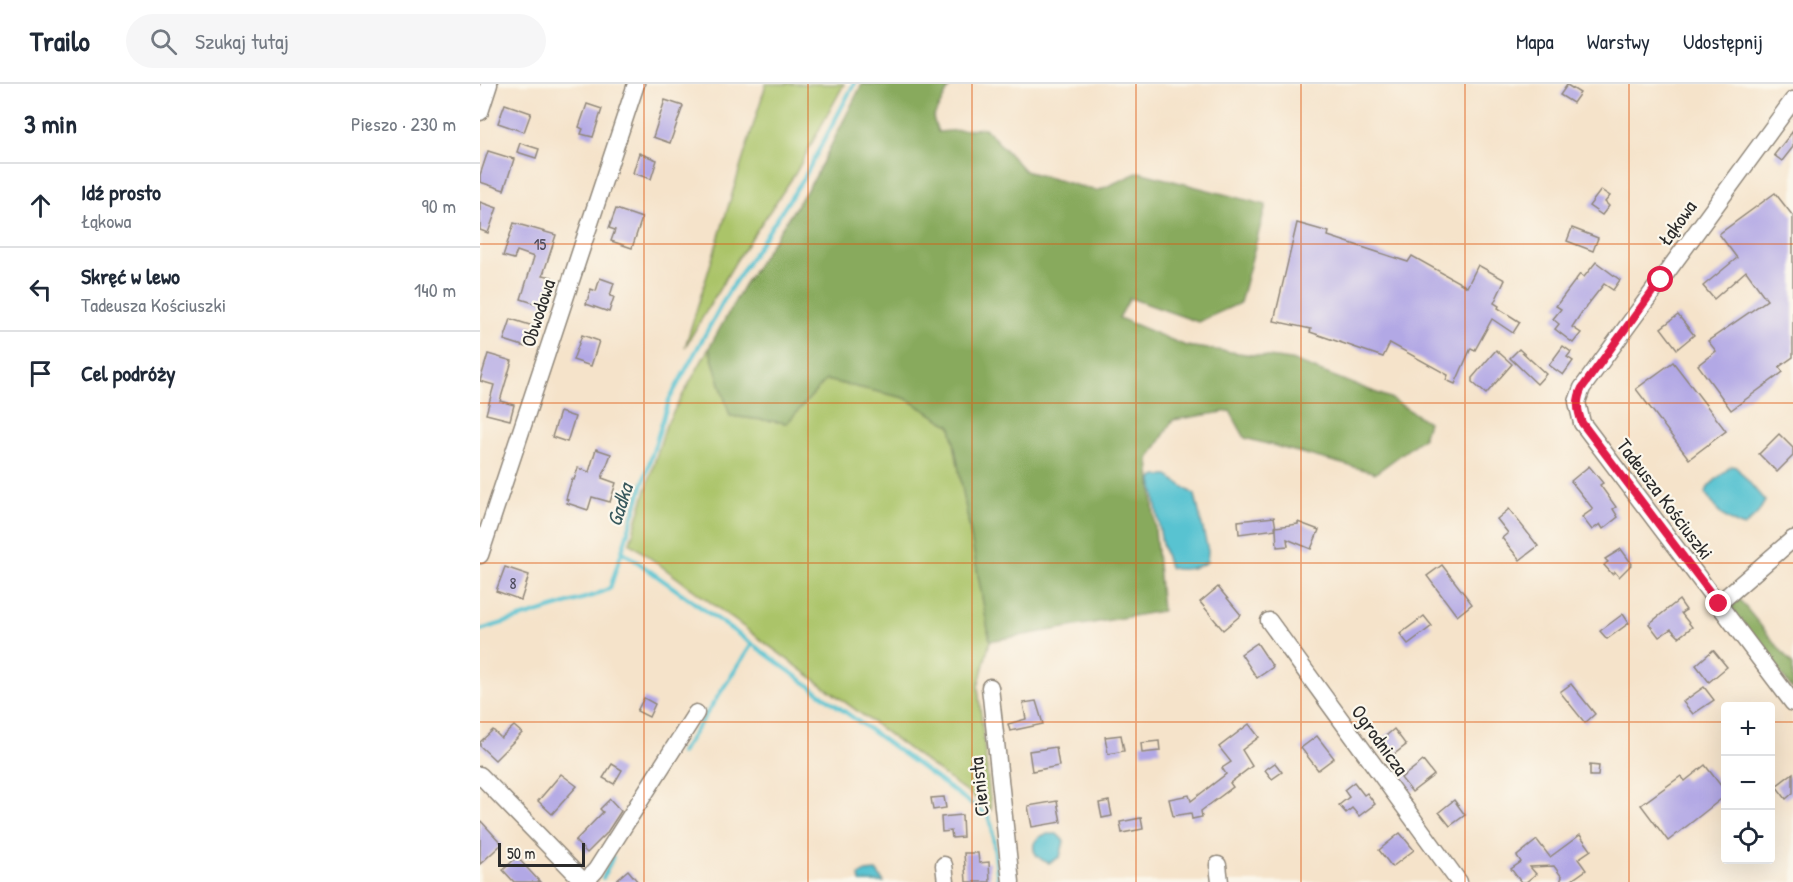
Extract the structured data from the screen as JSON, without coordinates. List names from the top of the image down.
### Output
{
  "streets": {
    "street": [
      "Łąkowa",
      "Obwodowa",
      "Tadeusza Kościuszki",
      "Ogrodnicza",
      "Cienista"
    ]
  },
  "crossings": [
    ["Łąkowa", "Tadeusza Kościuszki"]
  ],
  "water": ["Gadka"],
  "house_numbers": ["15", "8"],
  "scale_bar": "50 m",
  "page": {
    "header": "Trailo",
    "search": "Szukaj tutaj",
    "nav": ["Mapa", "Warstwy", "Udostępnij"],
    "heading": ["3 min", "Pieszo · 230 m"],
    "list": [
      ["Idź prosto", "Łąkowa", "90 m"],
      ["Skręć w lewo", "Tadeusza Kościuszki", "140 m"],
      "Cel podróży"
    ],
    "map_buttons": ["+", "−"],
    "scale": "50 m"
  }
}
